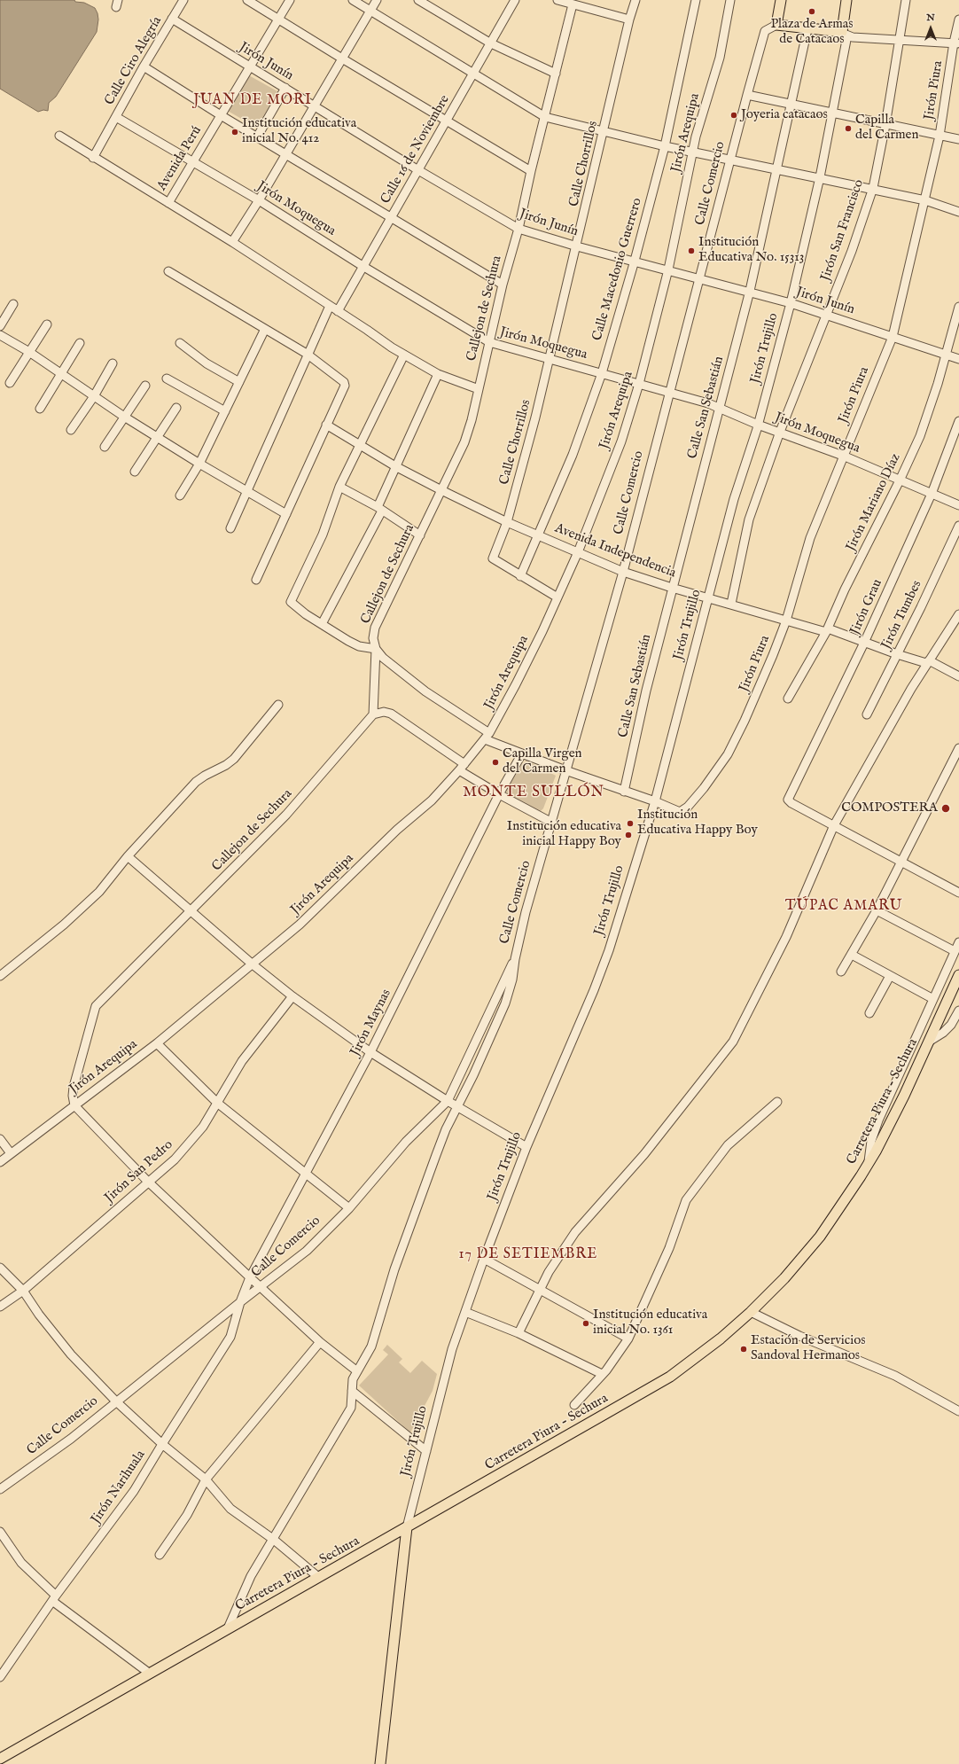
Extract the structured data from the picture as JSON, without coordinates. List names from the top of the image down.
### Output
{
  "streets": {
    "main road": ["Jirón Trujillo", "Carretera Piura - Sechura"],
    "street": [
      "Calle Ciro Alegría",
      "Jirón Junín",
      "Jirón Piura",
      "Jirón Arequipa",
      "Calle 16 de Noviembre",
      "Avenida Perú",
      "Calle Chorrillos",
      "Calle Comercio",
      "Jirón Moquegua",
      "Jirón San Francisco",
      "Calle Macedonio Guerrero",
      "Callejon de Sechura",
      "Calle San Sebastián",
      "Jirón Mariano Díaz",
      "Avenida Independencia",
      "Jirón Grau",
      "Jirón Tumbes",
      "Jirón Maynas",
      "Jirón San Pedro",
      "Jirón Narihuala"
    ]
  },
  "crossings": [
    ["Calle Ciro Alegría", "Jirón Junín"],
    ["Calle Ciro Alegría", "Jirón Moquegua"],
    ["Jirón Junín", "Jirón Piura"],
    ["Jirón Junín", "Jirón Arequipa"],
    ["Jirón Junín", "Calle 16 de Noviembre"],
    ["Jirón Junín", "Avenida Perú"],
    ["Jirón Junín", "Calle Chorrillos"],
    ["Jirón Junín", "Calle Comercio"],
    ["Jirón Junín", "Jirón San Francisco"],
    ["Jirón Junín", "Calle Macedonio Guerrero"],
    ["Jirón Junín", "Callejon de Sechura"],
    ["Jirón Junín", "Jirón Trujillo"],
    ["Jirón Junín", "Calle San Sebastián"],
    ["Jirón Junín", "Jirón Mariano Díaz"],
    ["Jirón Piura", "Jirón Moquegua"],
    ["Jirón Piura", "Jirón Trujillo"],
    ["Jirón Piura", "Avenida Independencia"],
    ["Jirón Arequipa", "Jirón Moquegua"],
    ["Jirón Arequipa", "Callejon de Sechura"],
    ["Jirón Arequipa", "Avenida Independencia"],
    ["Calle 16 de Noviembre", "Jirón Moquegua"],
    ["Avenida Perú", "Jirón Moquegua"],
    ["Calle Chorrillos", "Jirón Moquegua"],
    ["Calle Chorrillos", "Calle Macedonio Guerrero"],
    ["Calle Chorrillos", "Avenida Independencia"],
    ["Calle Comercio", "Jirón Moquegua"],
    ["Calle Comercio", "Avenida Independencia"],
    ["Calle Comercio", "Jirón Maynas"],
    ["Calle Comercio", "Carretera Piura - Sechura"],
    ["Calle Comercio", "Jirón Narihuala"],
    ["Jirón Moquegua", "Jirón San Francisco"],
    ["Jirón Moquegua", "Calle Macedonio Guerrero"],
    ["Jirón Moquegua", "Callejon de Sechura"],
    ["Jirón Moquegua", "Jirón Trujillo"],
    ["Jirón Moquegua", "Calle San Sebastián"],
    ["Jirón Moquegua", "Jirón Mariano Díaz"],
    ["Jirón Moquegua", "Jirón Grau"],
    ["Jirón San Francisco", "Avenida Independencia"],
    ["Calle Macedonio Guerrero", "Avenida Independencia"],
    ["Callejon de Sechura", "Avenida Independencia"],
    ["Jirón Trujillo", "Avenida Independencia"],
    ["Jirón Trujillo", "Carretera Piura - Sechura"],
    ["Calle San Sebastián", "Avenida Independencia"],
    ["Jirón Mariano Díaz", "Avenida Independencia"],
    ["Avenida Independencia", "Jirón Grau"],
    ["Avenida Independencia", "Jirón Tumbes"],
    ["Jirón Maynas", "Jirón Narihuala"]
  ],
  "districts": [
    "JUAN DE MORI",
    "MONTE SULLÓN",
    "TÚPAC AMARU",
    "17 DE SETIEMBRE"
  ],
  "places": [
    "Plaza de Armas de Catacaos",
    "Joyeria catacaos",
    "Capilla del Carmen",
    "Institución educativa inicial No. 412",
    "Institución Educativa No. 15313",
    "Capilla Virgen del Carmen",
    "COMPOSTERA",
    "Institución Educativa Happy Boy",
    "Institución educativa inicial Happy Boy",
    "Institución educativa inicial No. 1361",
    "Estación de Servicios Sandoval Hermanos"
  ],
  "north": "top"
}
